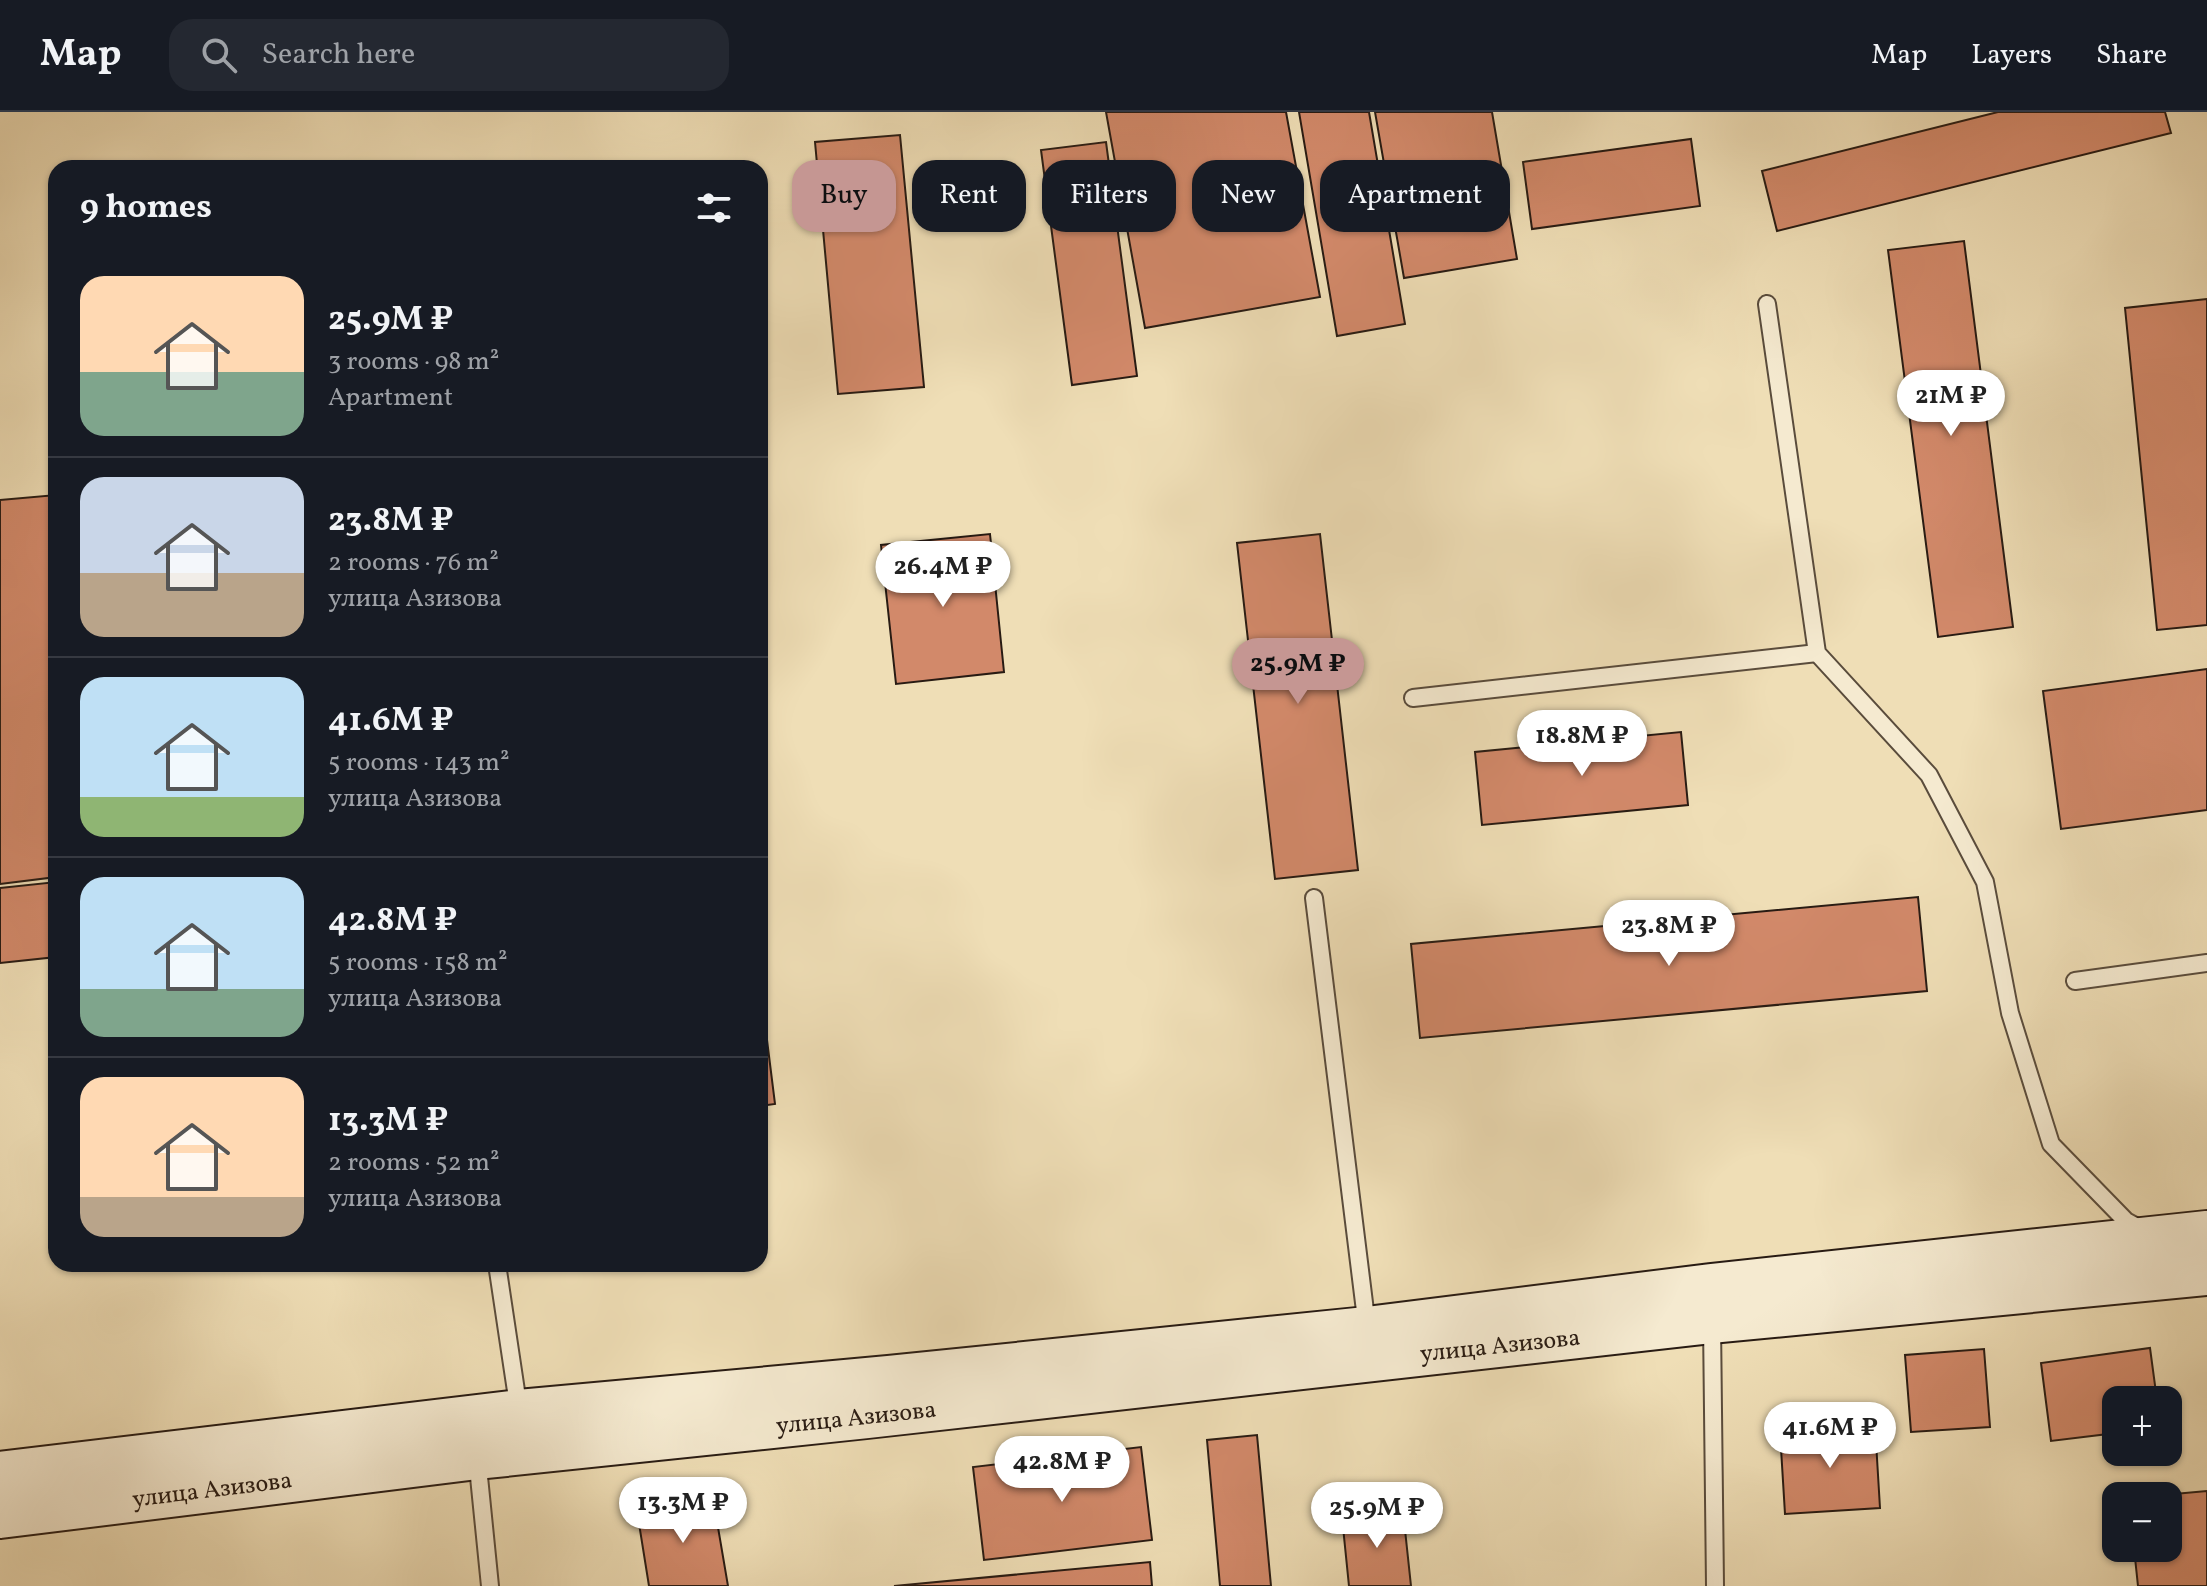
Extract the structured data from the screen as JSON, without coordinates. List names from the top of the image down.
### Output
{
  "streets": {
    "main road": ["улица Азизова"]
  },
  "page": {
    "header": "Map",
    "search": "Search here",
    "nav": ["Map", "Layers", "Share"],
    "chip": [
      "Buy",
      "Rent",
      "Filters",
      "New",
      "Apartment"
    ],
    "heading": "9 homes",
    "list": [
      {
        "name": "25.9M ₽",
        "note": "3 rooms · 98 m² · Apartment"
      },
      {
        "name": "23.8M ₽",
        "note": "2 rooms · 76 m² · улица Азизова"
      },
      {
        "name": "41.6M ₽",
        "note": "5 rooms · 143 m² · улица Азизова"
      },
      {
        "name": "42.8M ₽",
        "note": "5 rooms · 158 m² · улица Азизова"
      },
      {
        "name": "13.3M ₽",
        "note": "2 rooms · 52 m² · улица Азизова"
      }
    ],
    "price": [
      "21M ₽",
      "26.4M ₽",
      "25.9M ₽",
      "18.8M ₽",
      "23.8M ₽",
      "41.6M ₽",
      "42.8M ₽",
      "13.3M ₽",
      "25.9M ₽"
    ],
    "map_buttons": ["+", "−"]
  }
}
